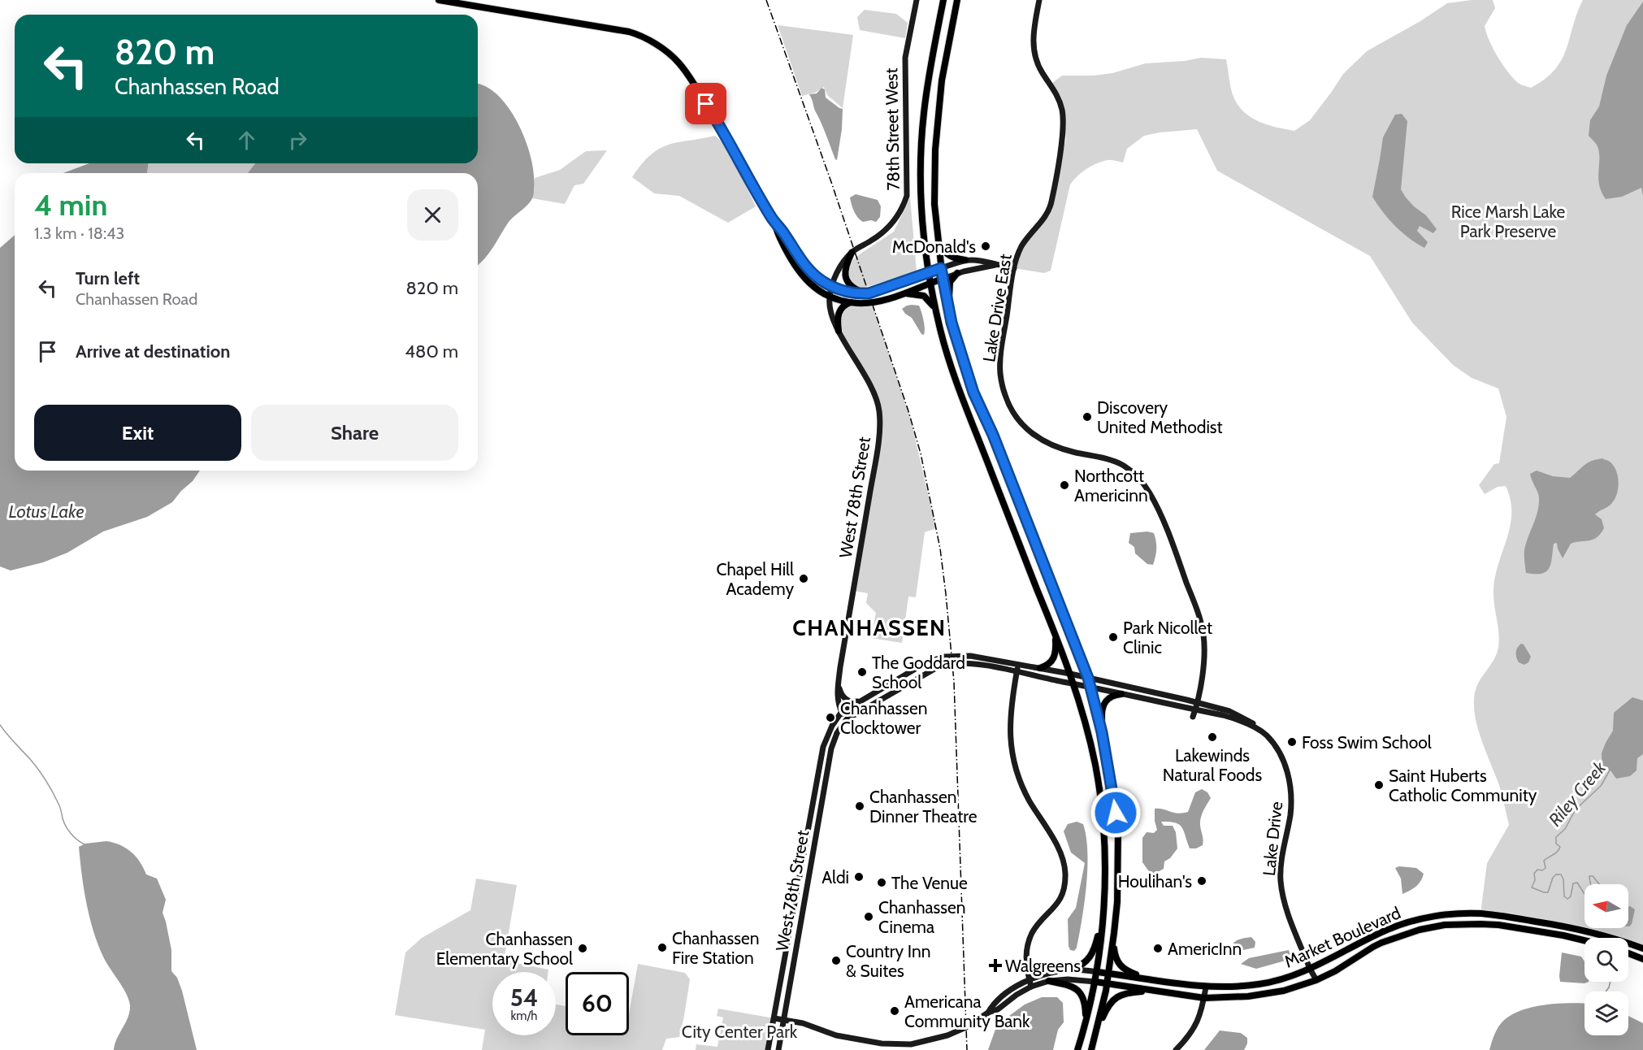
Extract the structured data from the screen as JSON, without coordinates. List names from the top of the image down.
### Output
{
  "streets": {
    "main road": ["Market Boulevard"],
    "street": [
      "78th Street West",
      "Lake Drive East",
      "West 78th Street",
      "Lake Drive"
    ]
  },
  "crossings": [
    ["78th Street West", "West 78th Street"],
    ["West 78th Street", "Market Boulevard"],
    ["Lake Drive", "Market Boulevard"]
  ],
  "districts": ["CHANHASSEN"],
  "water": ["Lotus Lake", "Riley Creek"],
  "parks": ["Rice Marsh Lake Park Preserve", "City Center Park"],
  "places": {
    "other": [
      "McDonald's",
      "Discovery United Methodist",
      "Northcott Americinn",
      "Chapel Hill Academy",
      "Park Nicollet Clinic",
      "The Goddard School",
      "Chanhassen Clocktower",
      "Lakewinds Natural Foods",
      "Foss Swim School",
      "Saint Huberts Catholic Community",
      "Chanhassen Dinner Theatre",
      "Aldi",
      "Houlihan's",
      "The Venue",
      "Chanhassen Cinema",
      "Chanhassen Fire Station",
      "Chanhassen Elementary School",
      "AmericInn",
      "Country Inn & Suites",
      "Americana Community Bank"
    ],
    "health": ["Walgreens"]
  },
  "north": "left",
  "page": {
    "turn": ["820 m", "Chanhassen Road"],
    "heading": ["4 min", "1.3 km · 18:43"],
    "list": [
      {
        "name": "Turn left",
        "note": "Chanhassen Road",
        "value": "820 m"
      },
      {
        "name": "Arrive at destination",
        "value": "480 m"
      }
    ],
    "buttons": ["Exit", "Share"],
    "speed": "54 km/h",
    "limit": "60"
  }
}
